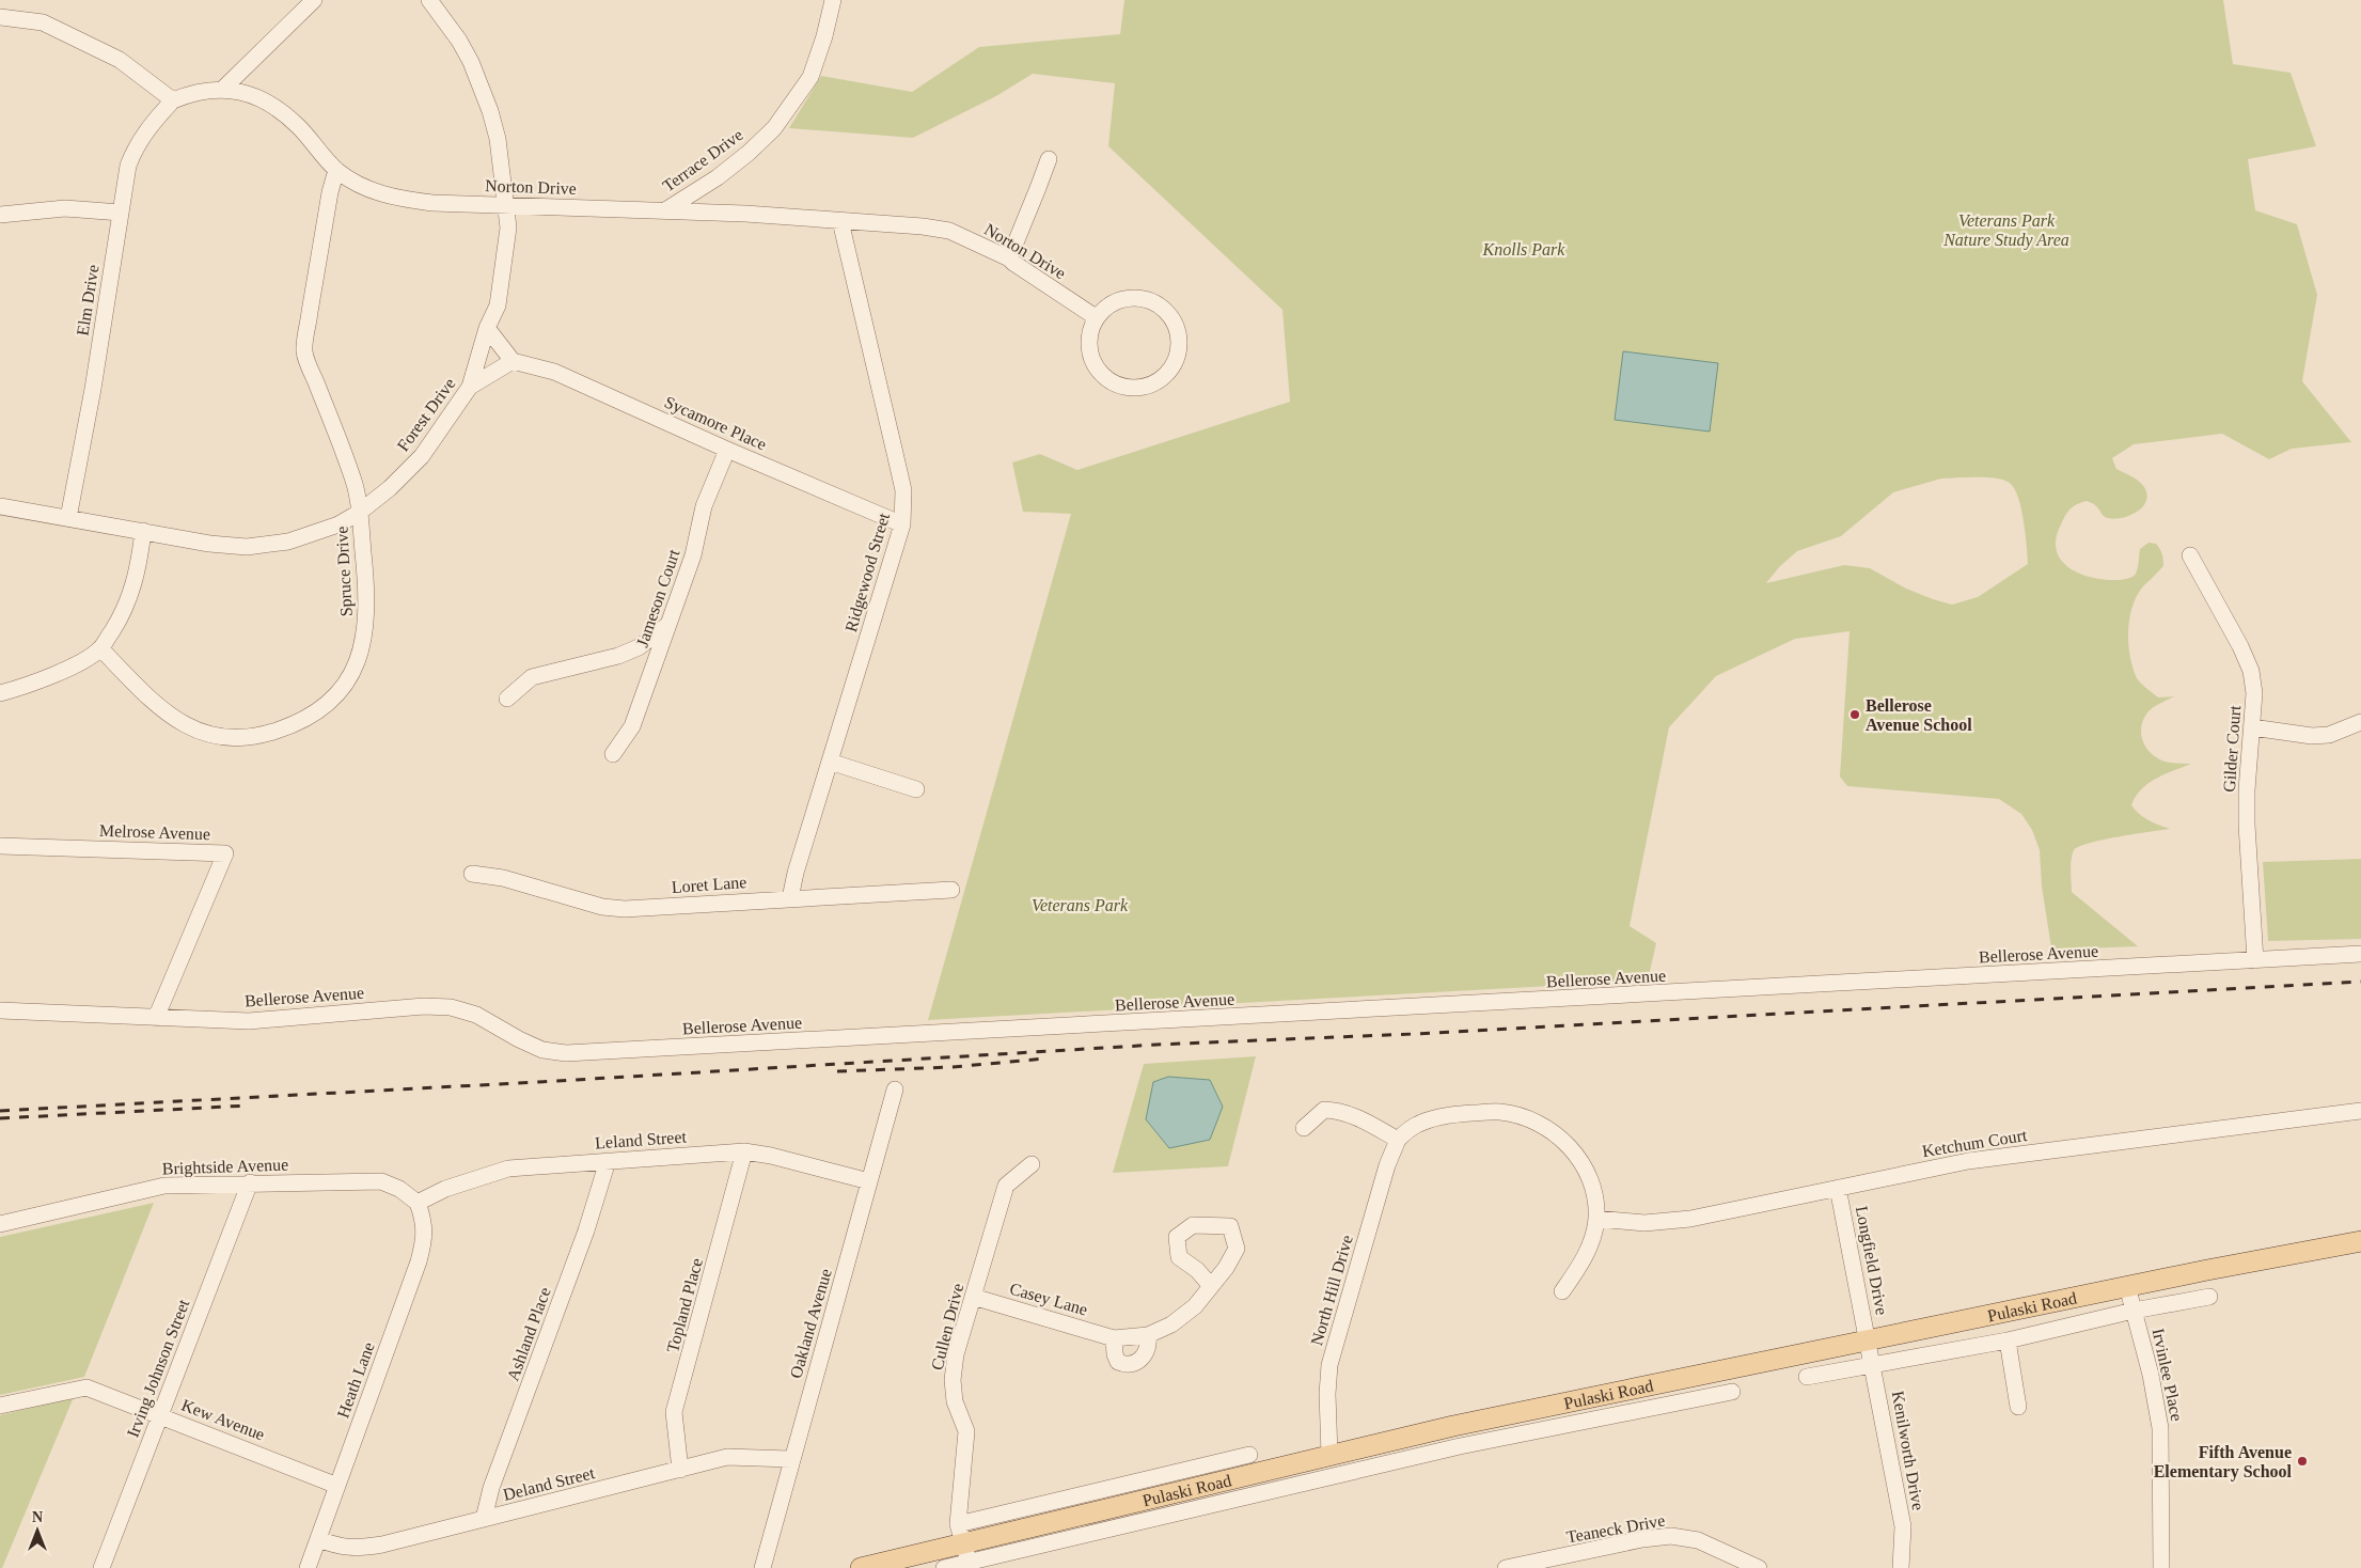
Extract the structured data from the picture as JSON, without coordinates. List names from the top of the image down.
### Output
{
  "streets": {
    "main road": ["Pulaski Road"],
    "street": [
      "Terrace Drive",
      "Norton Drive",
      "Elm Drive",
      "Forest Drive",
      "Sycamore Place",
      "Spruce Drive",
      "Ridgewood Street",
      "Jameson Court",
      "Gilder Court",
      "Melrose Avenue",
      "Loret Lane",
      "Bellerose Avenue",
      "Leland Street",
      "Ketchum Court",
      "Brightside Avenue",
      "Longfield Drive",
      "North Hill Drive",
      "Casey Lane",
      "Topland Place",
      "Oakland Avenue",
      "Cullen Drive",
      "Ashland Place",
      "Irving Johnson Street",
      "Irvinlee Place",
      "Heath Lane",
      "Kew Avenue",
      "Kenilworth Drive",
      "Deland Street",
      "Teaneck Drive"
    ]
  },
  "crossings": [
    ["Terrace Drive", "Norton Drive"],
    ["Norton Drive", "Elm Drive"],
    ["Norton Drive", "Forest Drive"],
    ["Norton Drive", "Spruce Drive"],
    ["Norton Drive", "Ridgewood Street"],
    ["Elm Drive", "Forest Drive"],
    ["Forest Drive", "Spruce Drive"],
    ["Sycamore Place", "Ridgewood Street"],
    ["Sycamore Place", "Jameson Court"],
    ["Ridgewood Street", "Loret Lane"],
    ["Gilder Court", "Bellerose Avenue"],
    ["Melrose Avenue", "Bellerose Avenue"],
    ["Leland Street", "Brightside Avenue"],
    ["Leland Street", "Topland Place"],
    ["Leland Street", "Oakland Avenue"],
    ["Leland Street", "Ashland Place"],
    ["Leland Street", "Heath Lane"],
    ["Ketchum Court", "Longfield Drive"],
    ["Brightside Avenue", "Irving Johnson Street"],
    ["Brightside Avenue", "Heath Lane"],
    ["Longfield Drive", "Pulaski Road"],
    ["Longfield Drive", "Kenilworth Drive"],
    ["North Hill Drive", "Pulaski Road"],
    ["Casey Lane", "Cullen Drive"],
    ["Topland Place", "Deland Street"],
    ["Pulaski Road", "Cullen Drive"],
    ["Pulaski Road", "Irvinlee Place"],
    ["Pulaski Road", "Kenilworth Drive"],
    ["Oakland Avenue", "Deland Street"],
    ["Ashland Place", "Deland Street"],
    ["Irving Johnson Street", "Kew Avenue"],
    ["Heath Lane", "Kew Avenue"],
    ["Heath Lane", "Deland Street"]
  ],
  "parks": ["Veterans Park Nature Study Area", "Knolls Park", "Veterans Park"],
  "places": ["Bellerose Avenue School", "Fifth Avenue Elementary School"],
  "north": "top"
}
